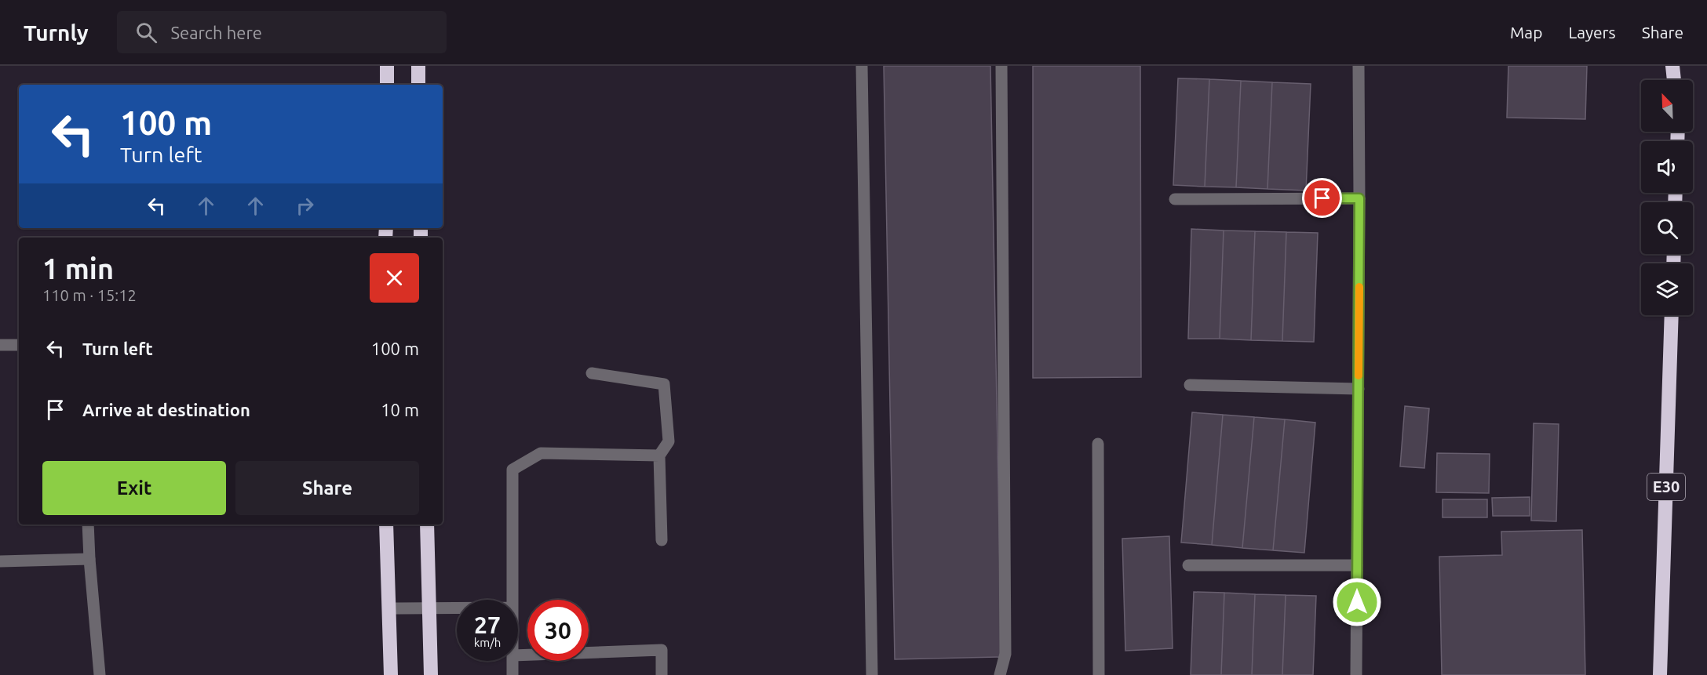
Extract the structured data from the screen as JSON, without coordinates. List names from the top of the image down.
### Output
{
  "streets": {
    "highway": ["E30"]
  },
  "north": "top left",
  "page": {
    "header": "Turnly",
    "search": "Search here",
    "nav": ["Map", "Layers", "Share"],
    "turn": ["100 m", "Turn left"],
    "heading": ["1 min", "110 m · 15:12"],
    "list": [
      {
        "name": "Turn left",
        "value": "100 m"
      },
      {
        "name": "Arrive at destination",
        "value": "10 m"
      }
    ],
    "buttons": ["Exit", "Share"],
    "speed": "27 km/h",
    "limit": "30"
  }
}
